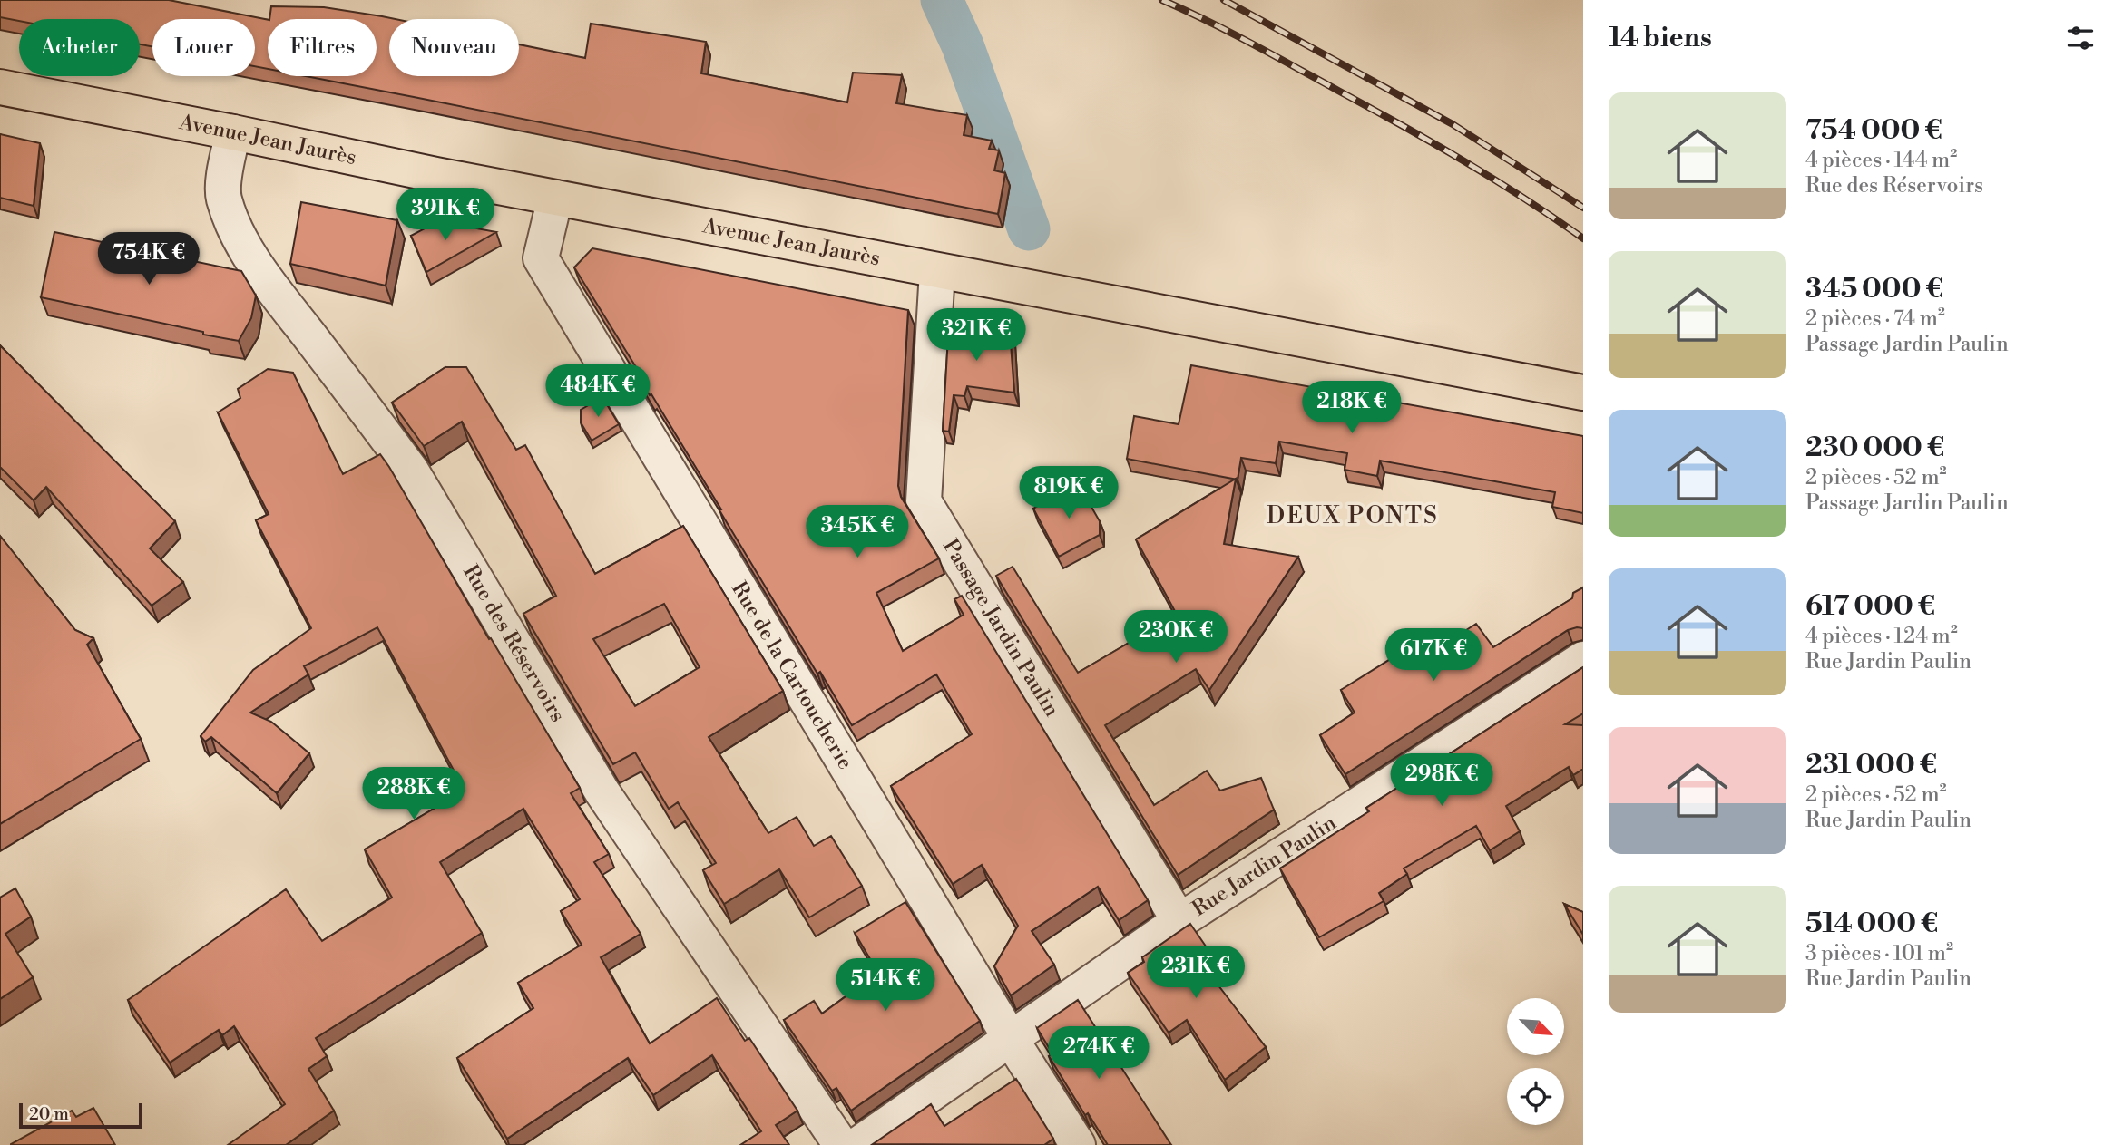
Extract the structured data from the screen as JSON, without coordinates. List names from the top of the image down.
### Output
{
  "streets": {
    "main road": ["Avenue Jean Jaurès"],
    "street": [
      "Passage Jardin Paulin",
      "Rue des Réservoirs",
      "Rue de la Cartoucherie",
      "Rue Jardin Paulin"
    ]
  },
  "crossings": [
    ["Avenue Jean Jaurès", "Passage Jardin Paulin"],
    ["Avenue Jean Jaurès", "Rue des Réservoirs"],
    ["Avenue Jean Jaurès", "Rue de la Cartoucherie"],
    ["Passage Jardin Paulin", "Rue Jardin Paulin"],
    ["Rue de la Cartoucherie", "Rue Jardin Paulin"]
  ],
  "districts": ["DEUX PONTS"],
  "scale_bar": "20 m",
  "north": "bottom right",
  "page": {
    "heading": "14 biens",
    "chip": [
      "Acheter",
      "Louer",
      "Filtres",
      "Nouveau"
    ],
    "list": [
      {
        "name": "754 000 €",
        "note": "4 pièces · 144 m² · Rue des Réservoirs"
      },
      {
        "name": "345 000 €",
        "note": "2 pièces · 74 m² · Passage Jardin Paulin"
      },
      {
        "name": "230 000 €",
        "note": "2 pièces · 52 m² · Passage Jardin Paulin"
      },
      {
        "name": "617 000 €",
        "note": "4 pièces · 124 m² · Rue Jardin Paulin"
      },
      {
        "name": "231 000 €",
        "note": "2 pièces · 52 m² · Rue Jardin Paulin"
      },
      {
        "name": "514 000 €",
        "note": "3 pièces · 101 m² · Rue Jardin Paulin"
      }
    ],
    "price": [
      "391K €",
      "754K €",
      "321K €",
      "484K €",
      "218K €",
      "819K €",
      "345K €",
      "230K €",
      "617K €",
      "298K €",
      "288K €",
      "231K €",
      "514K €",
      "274K €"
    ],
    "scale": "20 m"
  }
}
